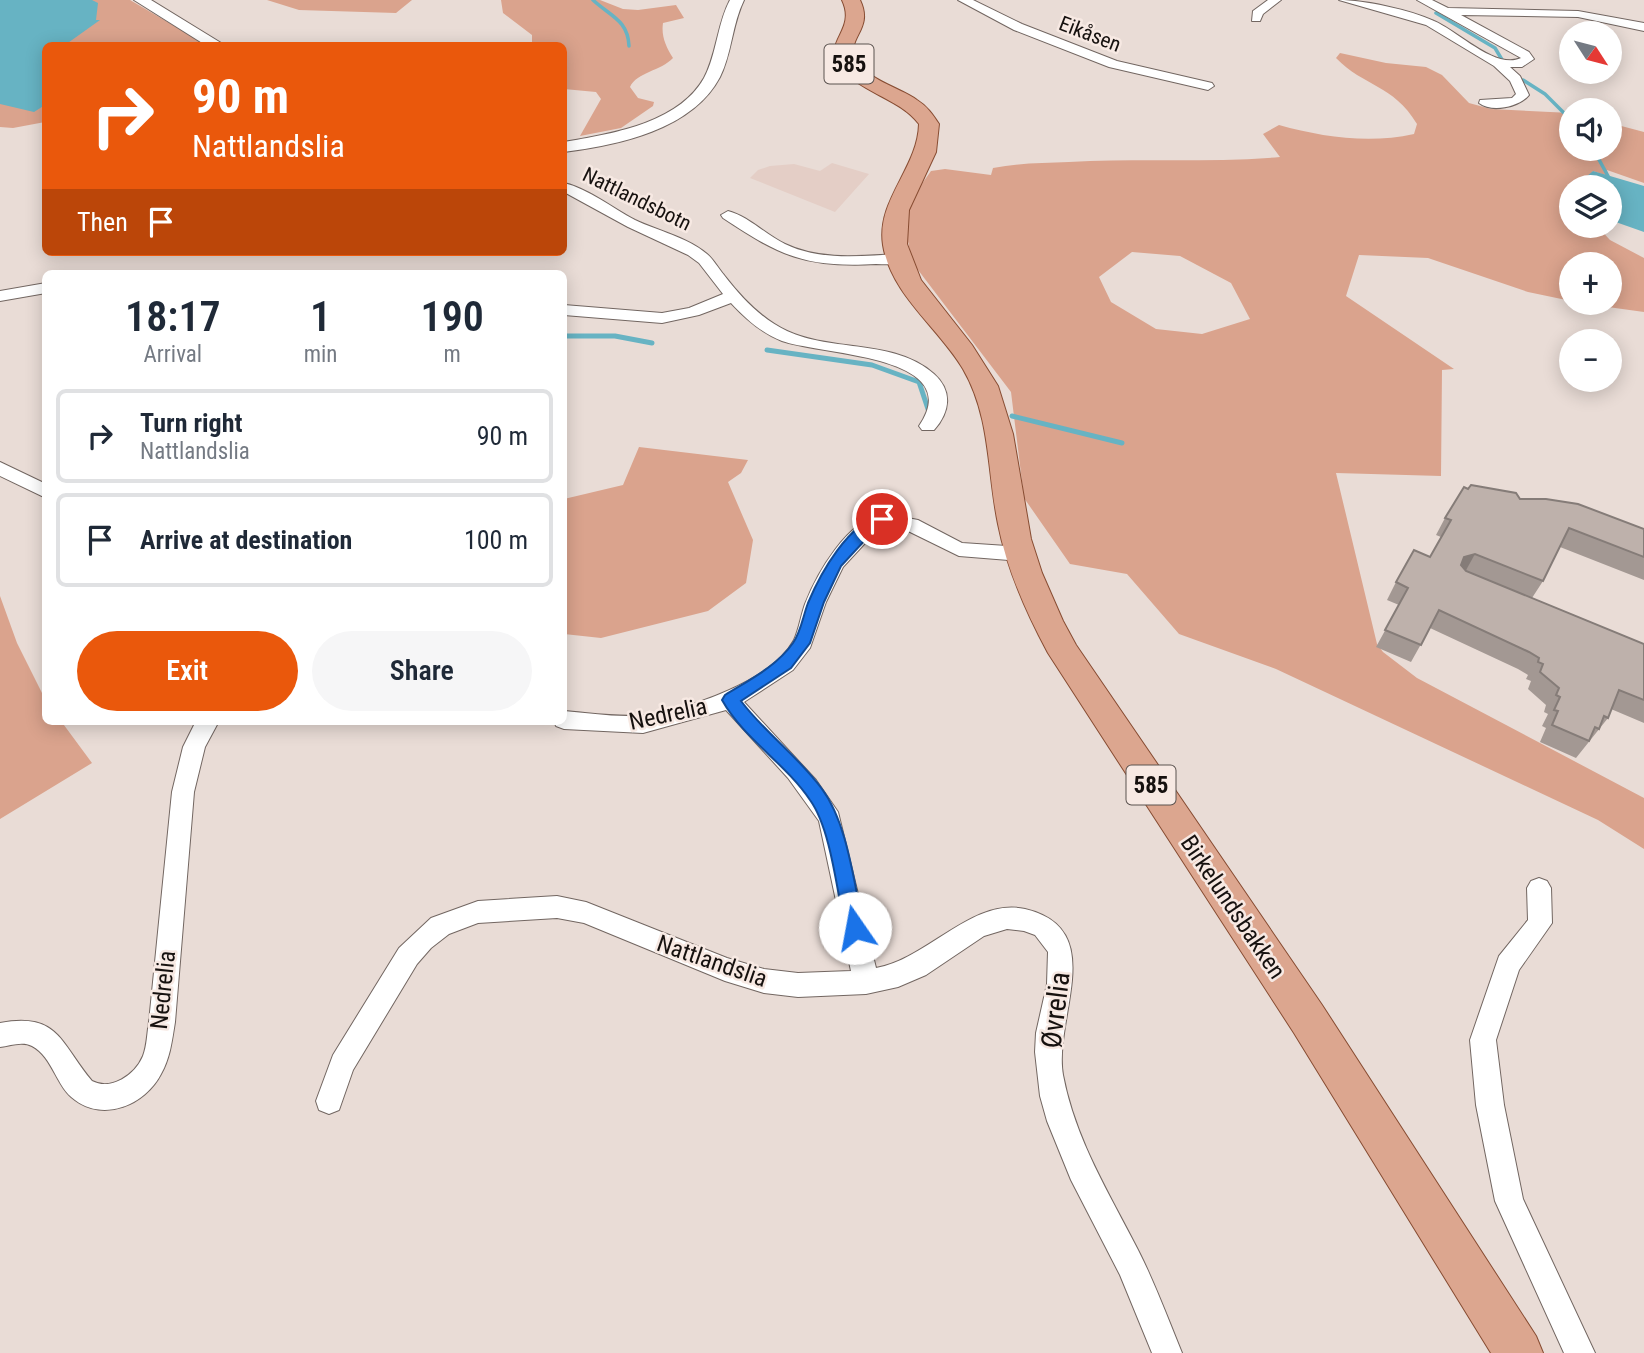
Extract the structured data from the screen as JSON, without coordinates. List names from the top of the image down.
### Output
{
  "streets": {
    "main road": ["585", "Birkelundsbakken"],
    "street": [
      "Eikåsen",
      "Nattlandsbotn",
      "Nedrelia",
      "Nattlandslia",
      "Øvrelia"
    ]
  },
  "crossings": [
    ["Nattlandslia", "Øvrelia"]
  ],
  "north": "bottom right",
  "page": {
    "map_buttons": ["+", "−"],
    "turn": ["90 m", "Nattlandslia"],
    "then": "Then",
    "eta": [
      "18:17",
      "Arrival",
      "1",
      "min",
      "190",
      "m"
    ],
    "list": [
      {
        "name": "Turn right",
        "note": "Nattlandslia",
        "value": "90 m"
      },
      {
        "name": "Arrive at destination",
        "value": "100 m"
      }
    ],
    "buttons": ["Exit", "Share"]
  }
}
